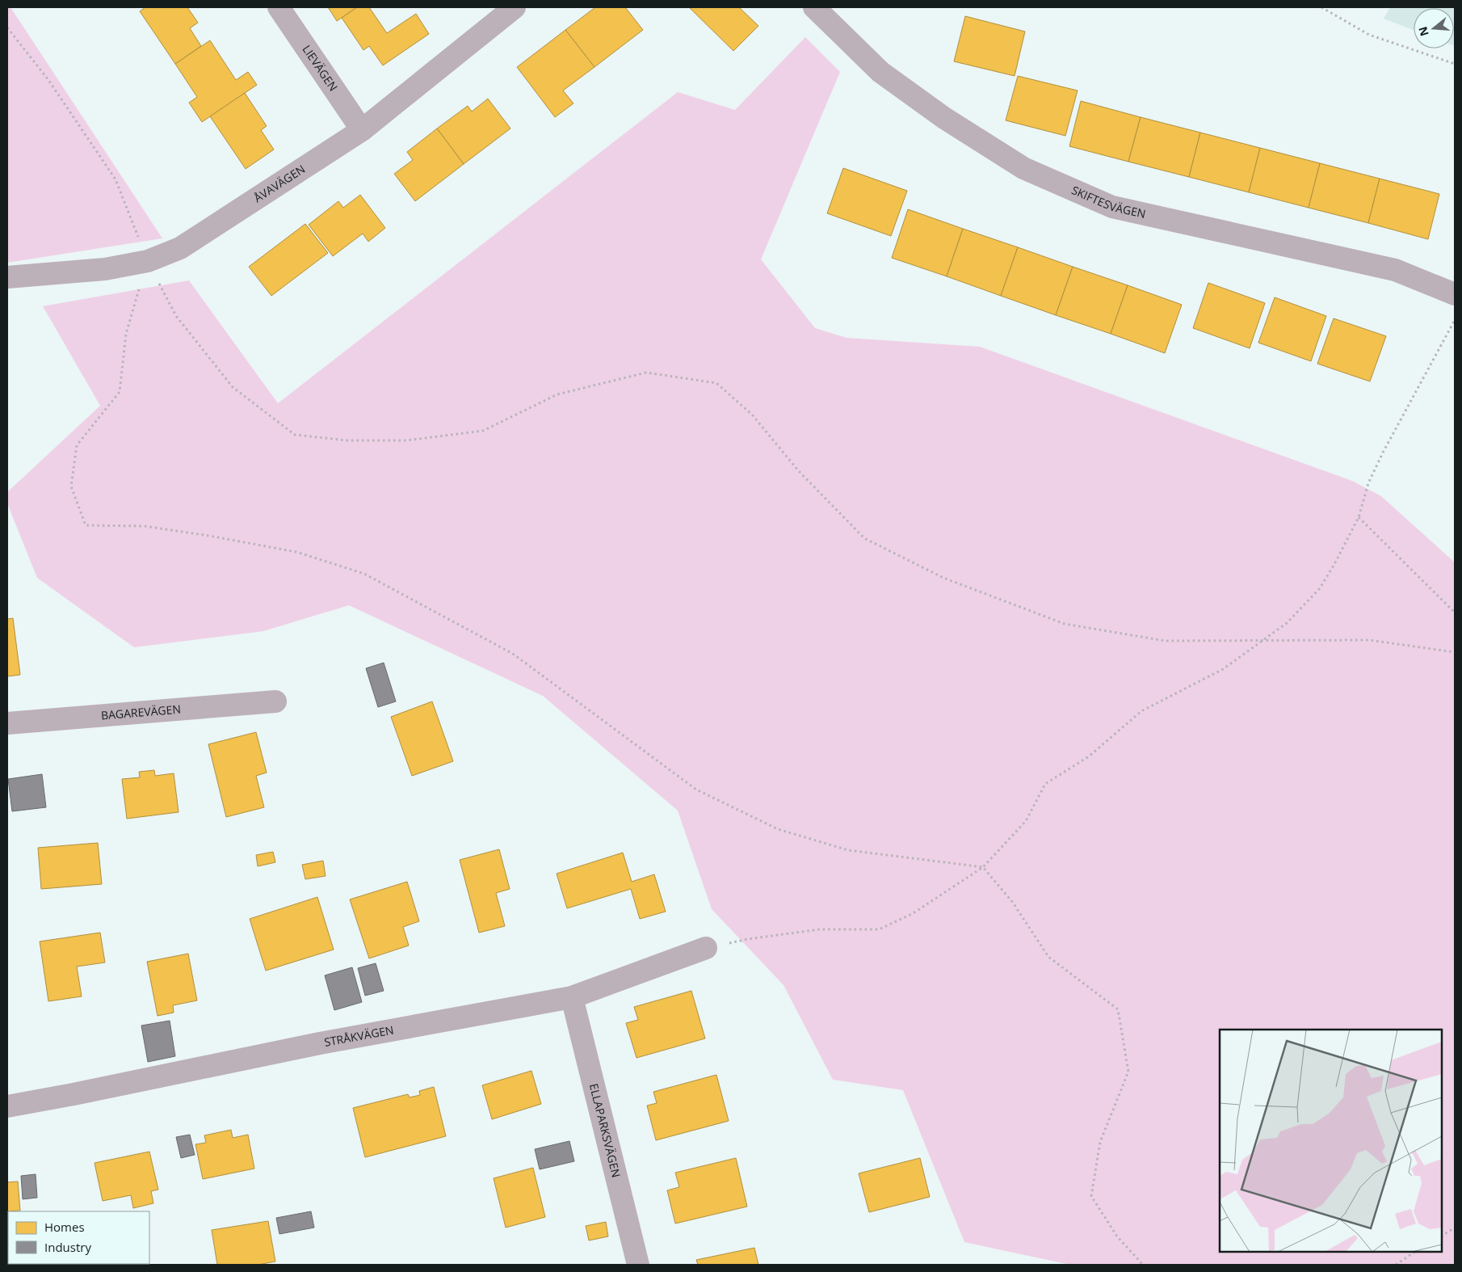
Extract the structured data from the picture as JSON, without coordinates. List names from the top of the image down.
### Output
{
  "streets": {
    "street": [
      "LIEVÄGEN",
      "ÅVAVÄGEN",
      "SKIFTESVÄGEN",
      "BAGAREVÄGEN",
      "STRÅKVÄGEN",
      "ELLAPARKSVÄGEN"
    ]
  },
  "crossings": [
    ["LIEVÄGEN", "ÅVAVÄGEN"],
    ["STRÅKVÄGEN", "ELLAPARKSVÄGEN"]
  ],
  "legend": ["Homes", "Industry"],
  "north": "left"
}
